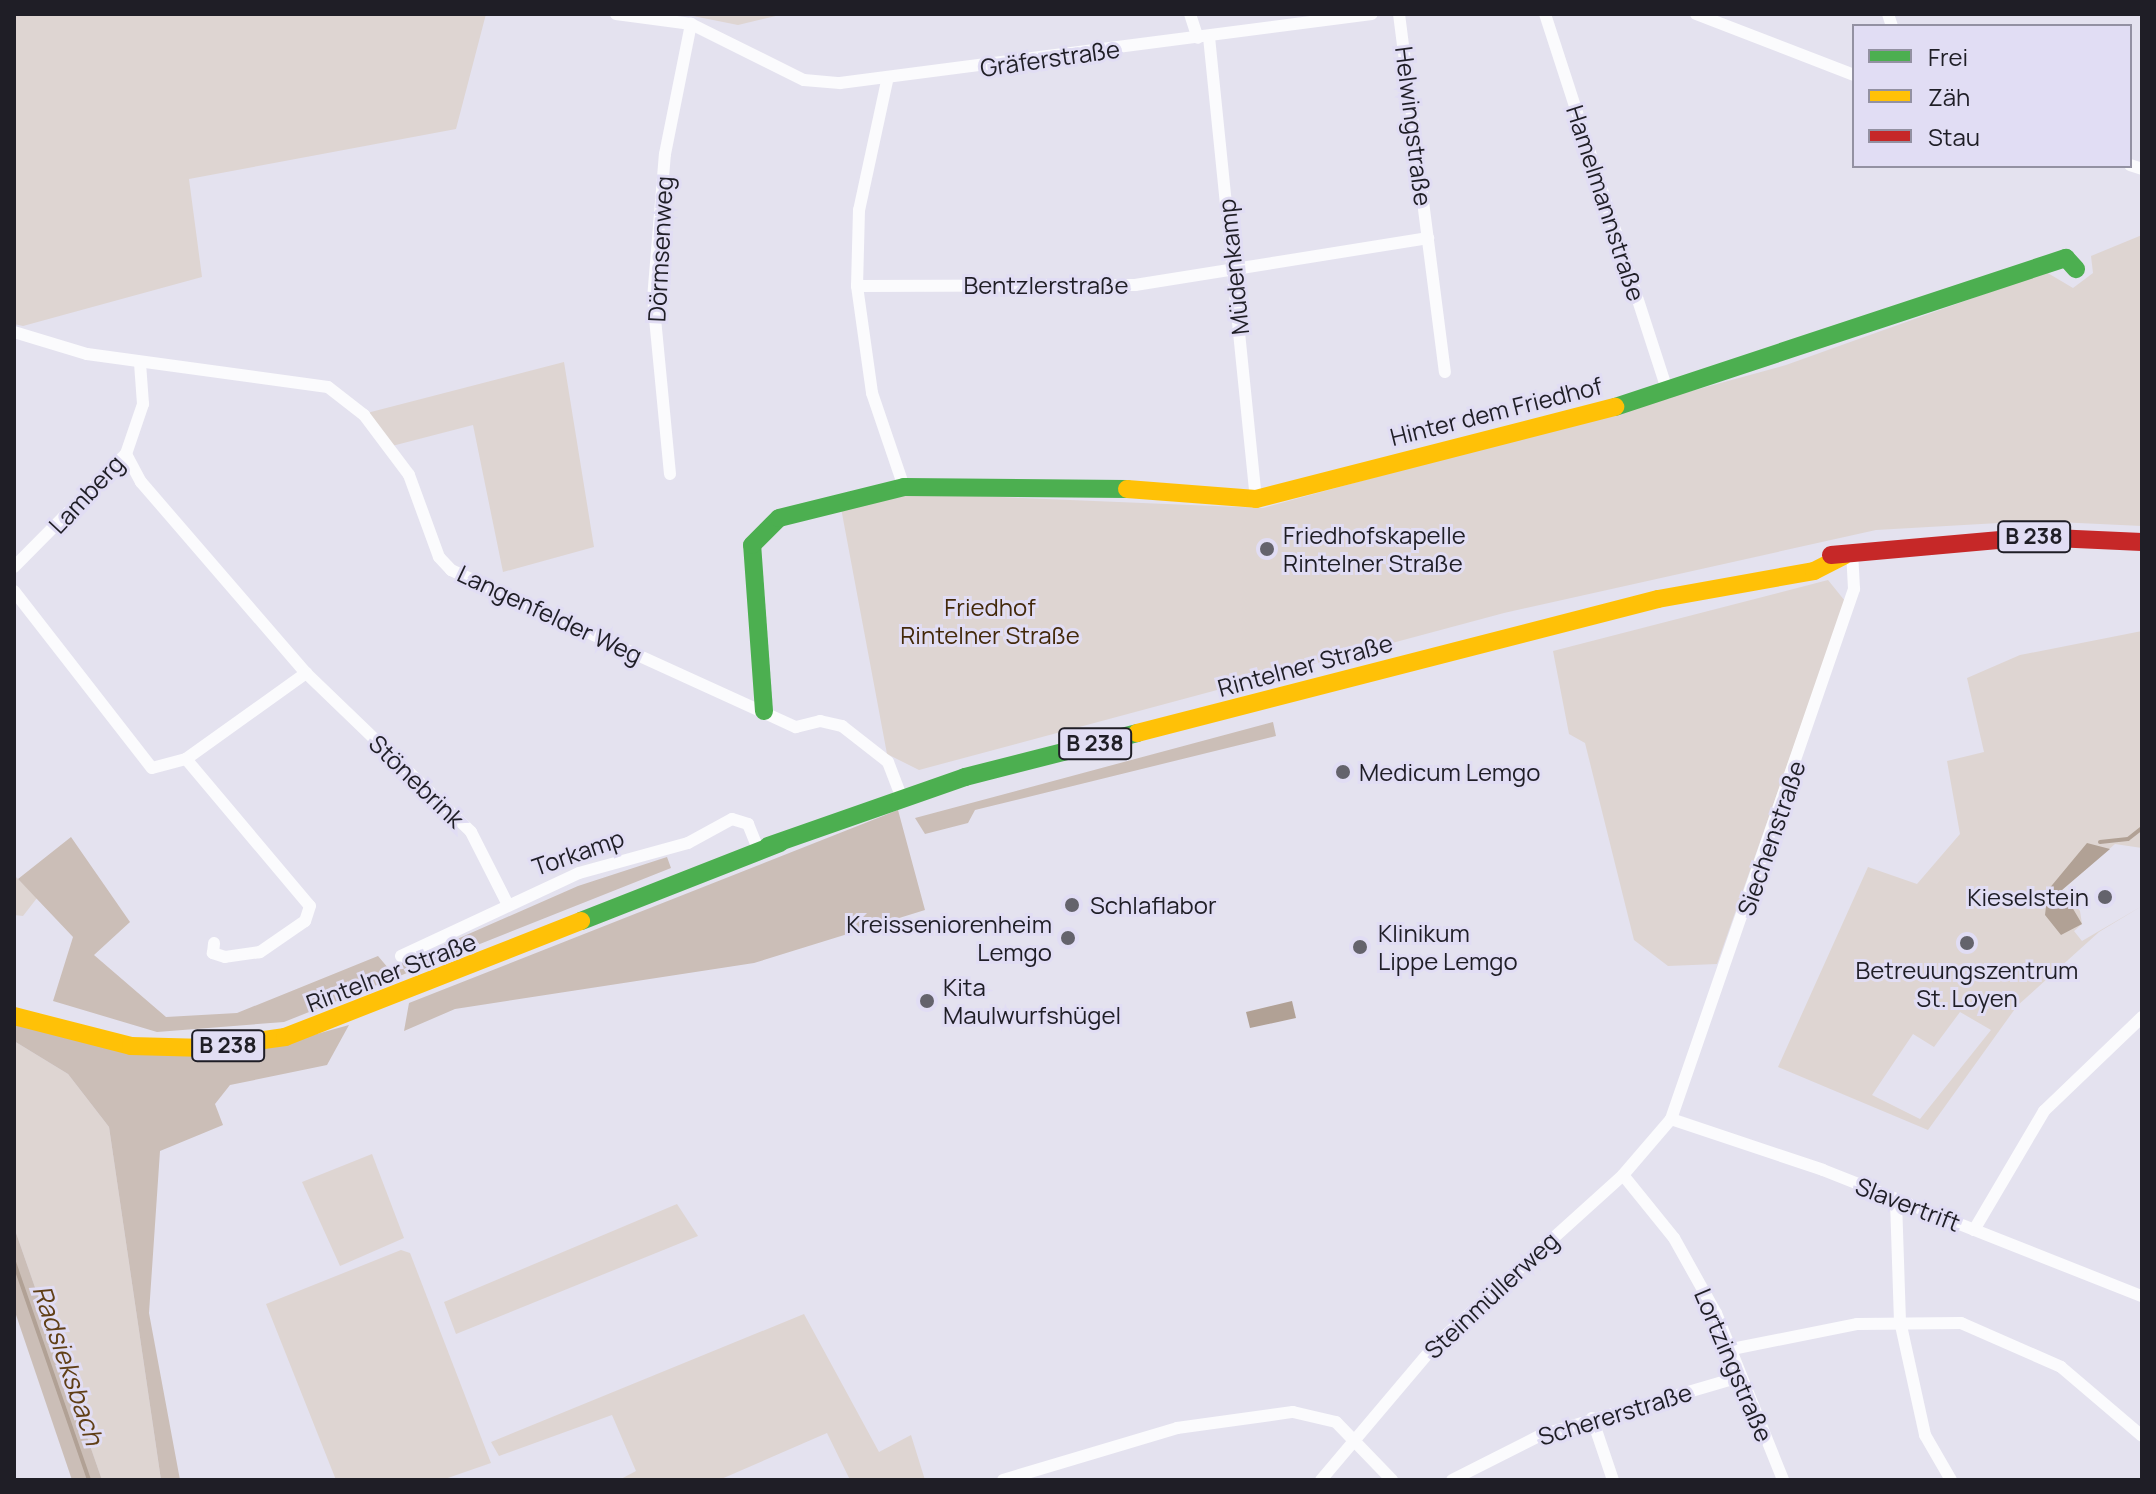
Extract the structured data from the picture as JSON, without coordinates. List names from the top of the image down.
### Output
{
  "streets": {
    "main road": ["Hinter dem Friedhof", "B 238", "Rintelner Straße"],
    "street": [
      "Gräferstraße",
      "Helwingstraße",
      "Hamelmannstraße",
      "Dörmsenweg",
      "Müdenkamp",
      "Bentzlerstraße",
      "Lamberg",
      "Langenfelder Weg",
      "Stönebrink",
      "Siechenstraße",
      "Torkamp",
      "Slavertrift",
      "Steinmüllerweg",
      "Lortzingstraße",
      "Schererstraße"
    ]
  },
  "crossings": [
    ["Gräferstraße", "Dörmsenweg"],
    ["Gräferstraße", "Müdenkamp"],
    ["Helwingstraße", "Müdenkamp"],
    ["Helwingstraße", "Bentzlerstraße"],
    ["Hamelmannstraße", "Hinter dem Friedhof"],
    ["Müdenkamp", "Bentzlerstraße"],
    ["Müdenkamp", "Hinter dem Friedhof"],
    ["Lamberg", "Langenfelder Weg"],
    ["Lamberg", "Stönebrink"],
    ["Langenfelder Weg", "Rintelner Straße"],
    ["Rintelner Straße", "Siechenstraße"],
    ["Rintelner Straße", "Torkamp"],
    ["Stönebrink", "Torkamp"],
    ["Siechenstraße", "Slavertrift"],
    ["Siechenstraße", "Steinmüllerweg"],
    ["Slavertrift", "Steinmüllerweg"],
    ["Steinmüllerweg", "Lortzingstraße"],
    ["Lortzingstraße", "Schererstraße"]
  ],
  "water": ["Radsieksbach"],
  "parks": ["Friedhof Rintelner Straße"],
  "places": [
    "Friedhofskapelle Rintelner Straße",
    "Medicum Lemgo",
    "Kieselstein",
    "Schlaflabor",
    "Kreisseniorenheim Lemgo",
    "Betreuungszentrum St. Loyen",
    "Klinikum Lippe Lemgo",
    "Kita Maulwurfshügel"
  ],
  "legend": ["Frei", "Zäh", "Stau"]
}
